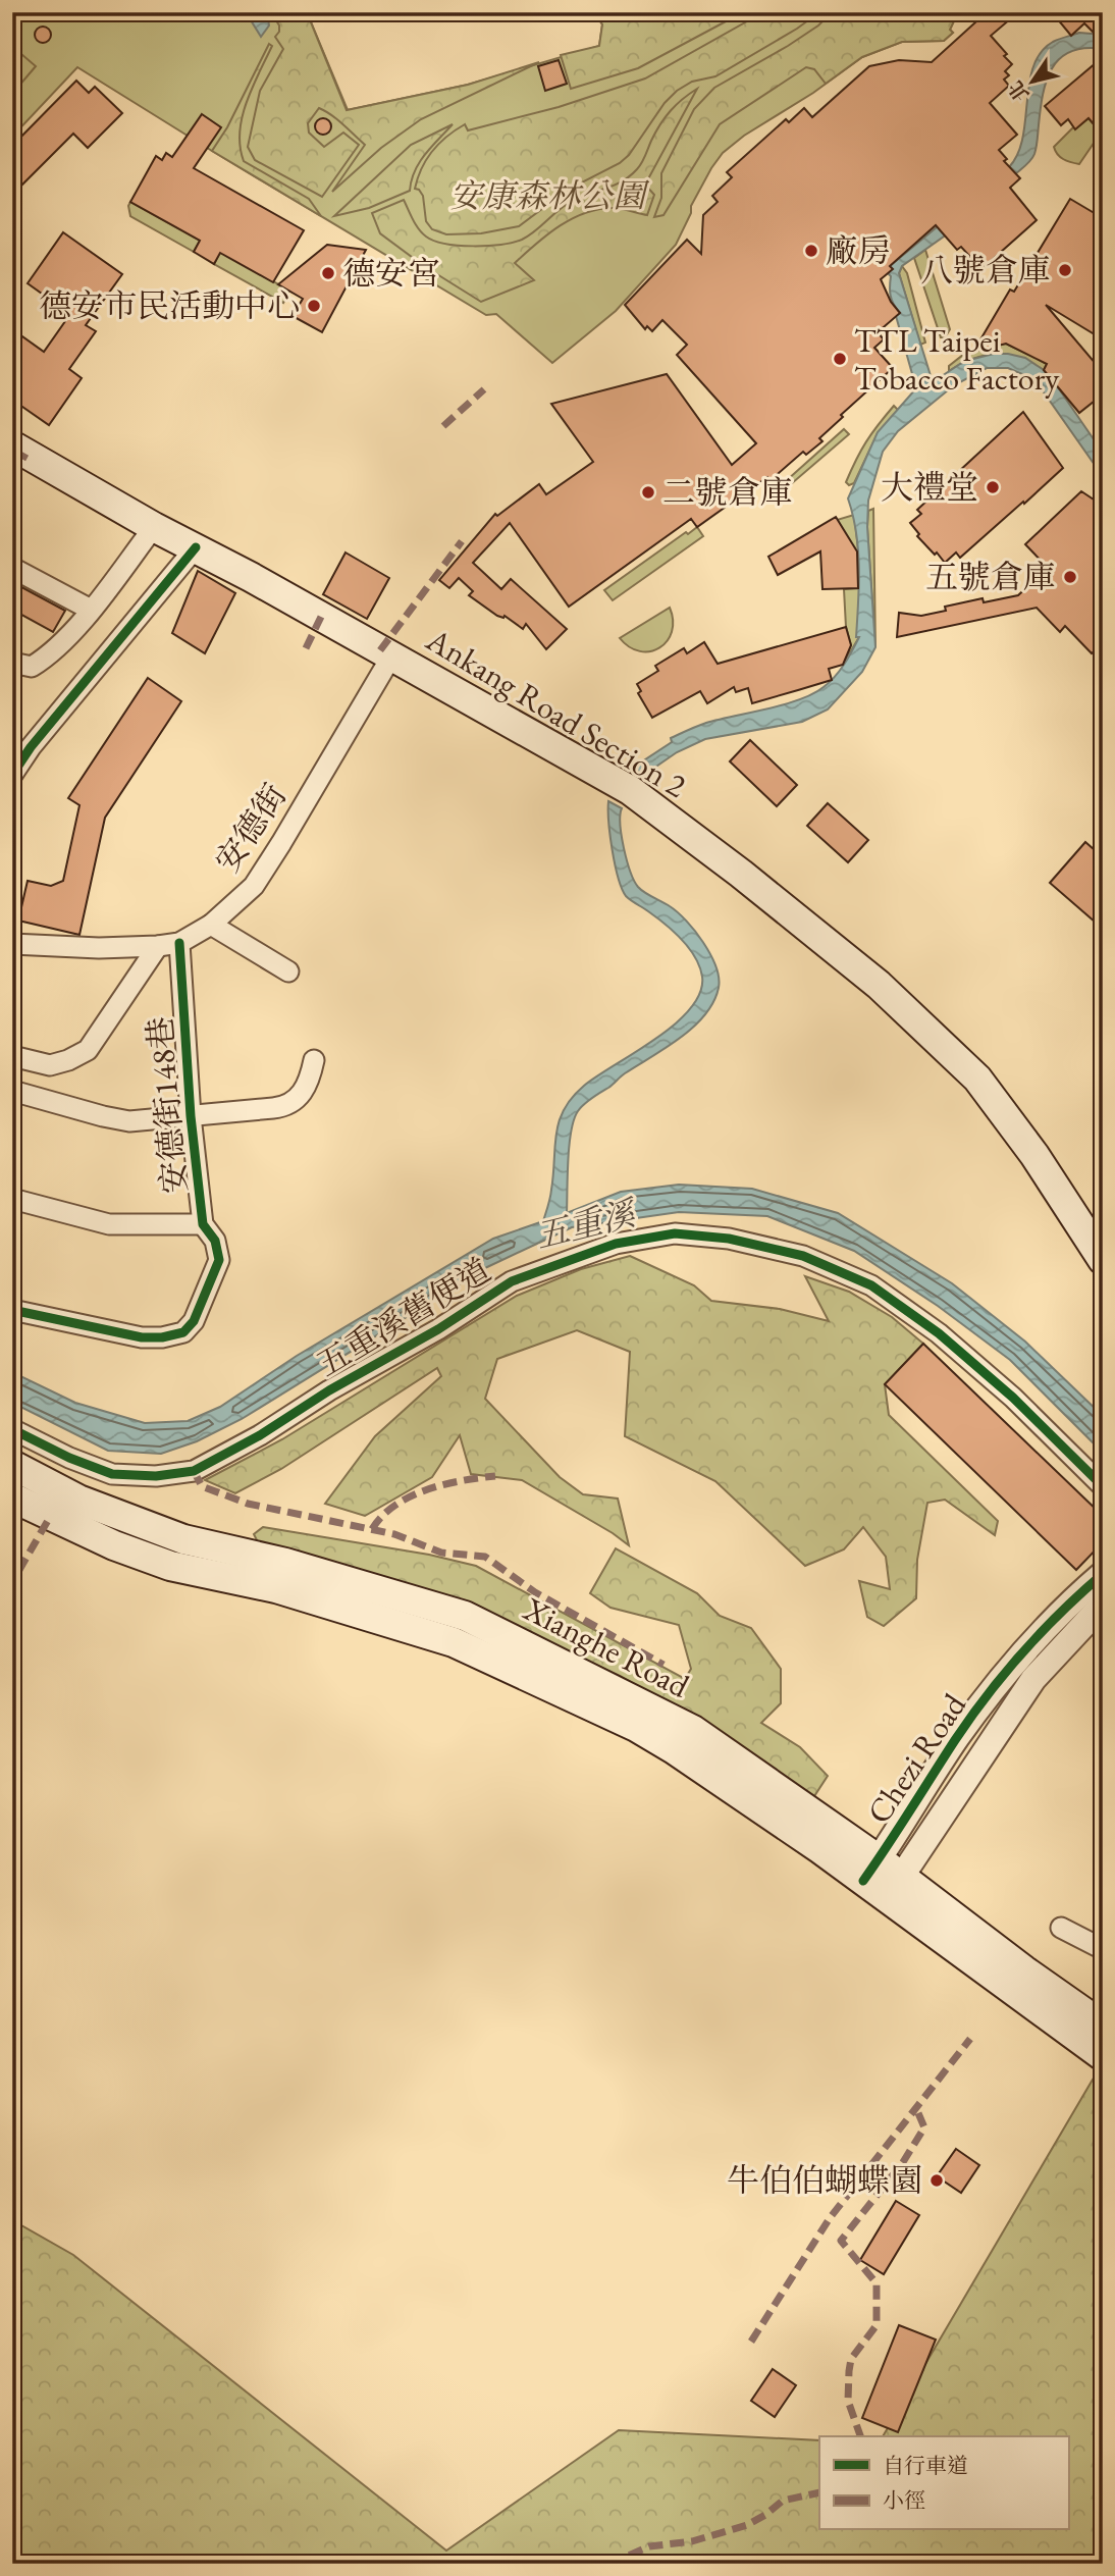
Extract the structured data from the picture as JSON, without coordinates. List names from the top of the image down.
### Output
{
  "streets": {
    "main road": ["Ankang Road Section 2", "Xianghe Road"],
    "street": [
      "安德街",
      "安德街148巷",
      "五重溪舊便道",
      "Chezi Road"
    ]
  },
  "crossings": [
    ["Ankang Road Section 2", "安德街"],
    ["安德街", "安德街148巷"],
    ["Xianghe Road", "Chezi Road"]
  ],
  "water": ["五重溪"],
  "parks": ["安康森林公園"],
  "places": [
    "廠房",
    "八號倉庫",
    "德安宮",
    "德安市民活動中心",
    "TTL Taipei Tobacco Factory",
    "大禮堂",
    "二號倉庫",
    "五號倉庫",
    "牛伯伯蝴蝶園"
  ],
  "legend": ["自行車道", "小徑"],
  "north": "bottom left"
}
